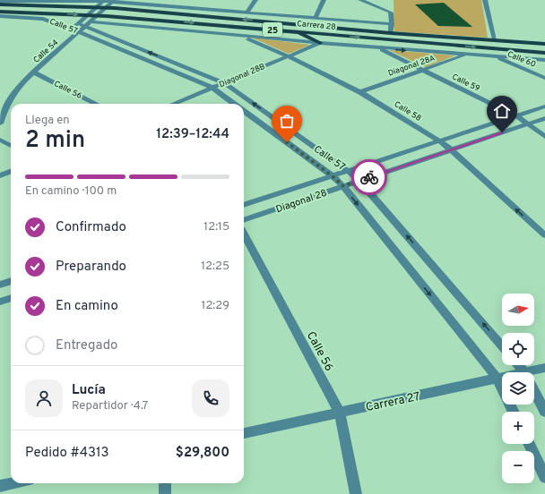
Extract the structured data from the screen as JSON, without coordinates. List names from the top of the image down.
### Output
{
  "streets": {
    "main road": ["Carrera 28", "25"],
    "street": [
      "Calle 57",
      "Calle 54",
      "Calle 60",
      "Diagonal 28A",
      "Diagonal 28B",
      "Calle 59",
      "Calle 56",
      "Calle 58",
      "Diagonal 28",
      "Carrera 27"
    ]
  },
  "crossings": [
    ["Carrera 28", "Calle 57"],
    ["Carrera 28", "Calle 54"],
    ["Carrera 28", "Calle 60"],
    ["Carrera 28", "Diagonal 28A"],
    ["Carrera 28", "Diagonal 28B"],
    ["Carrera 28", "Calle 59"],
    ["Carrera 28", "Calle 58"],
    ["Calle 57", "Calle 54"],
    ["Calle 57", "Diagonal 28B"],
    ["Calle 57", "Diagonal 28"],
    ["Calle 57", "Carrera 27"],
    ["Calle 54", "Calle 56"],
    ["Diagonal 28A", "Calle 59"],
    ["Diagonal 28A", "Calle 58"],
    ["Diagonal 28B", "Calle 58"],
    ["Calle 59", "Diagonal 28"],
    ["Calle 56", "Carrera 27"],
    ["Calle 58", "Diagonal 28"]
  ],
  "north": "right",
  "page": {
    "heading": ["2 min", "Llega en", "12:39–12:44"],
    "panel": [
      "Lucía",
      "Repartidor · 4.7",
      "Pedido #4313",
      "$29,800"
    ],
    "bar": "En camino · 100 m",
    "list": [
      ["Confirmado", "12:15"],
      ["Preparando", "12:25"],
      ["En camino", "12:29"],
      "Entregado"
    ],
    "map_buttons": ["+", "−"]
  }
}
